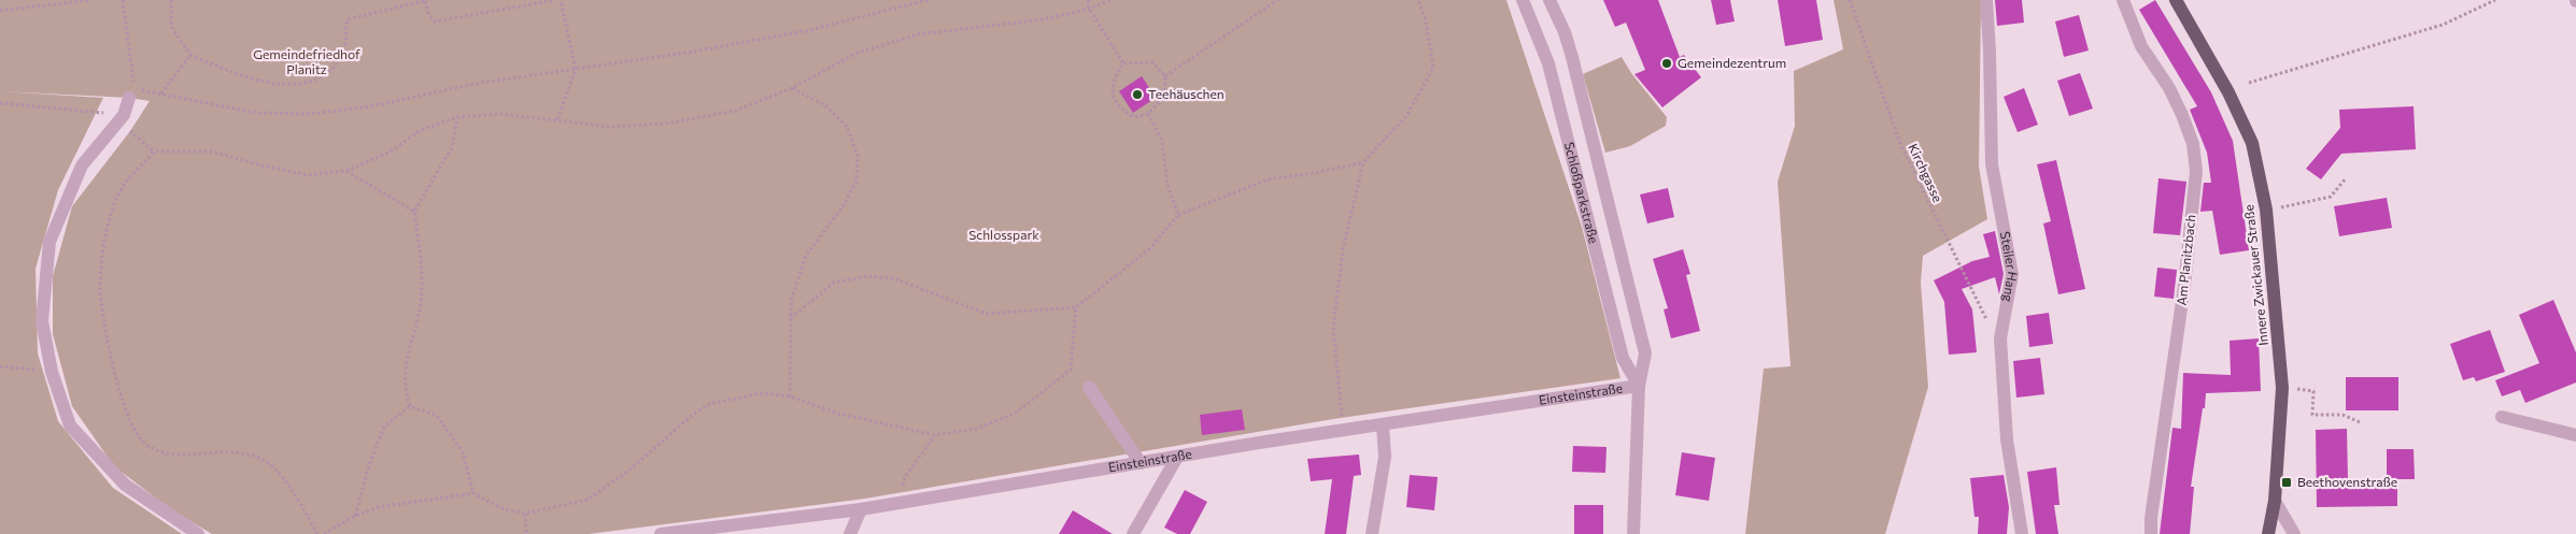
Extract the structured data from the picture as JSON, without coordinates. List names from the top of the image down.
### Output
{
  "streets": {
    "main road": ["Innere Zwickauer Straße"],
    "street": [
      "Schloßparkstraße",
      "Am Planitzbach",
      "Steiler Hang",
      "Einsteinstraße"
    ],
    "path": ["Kirchgasse"]
  },
  "crossings": [
    ["Kirchgasse", "Steiler Hang"],
    ["Schloßparkstraße", "Einsteinstraße"]
  ],
  "parks": ["Gemeindefriedhof Planitz", "Schlosspark"],
  "places": {
    "other": ["Gemeindezentrum", "Teehäuschen"],
    "transit": ["Beethovenstraße"]
  }
}
